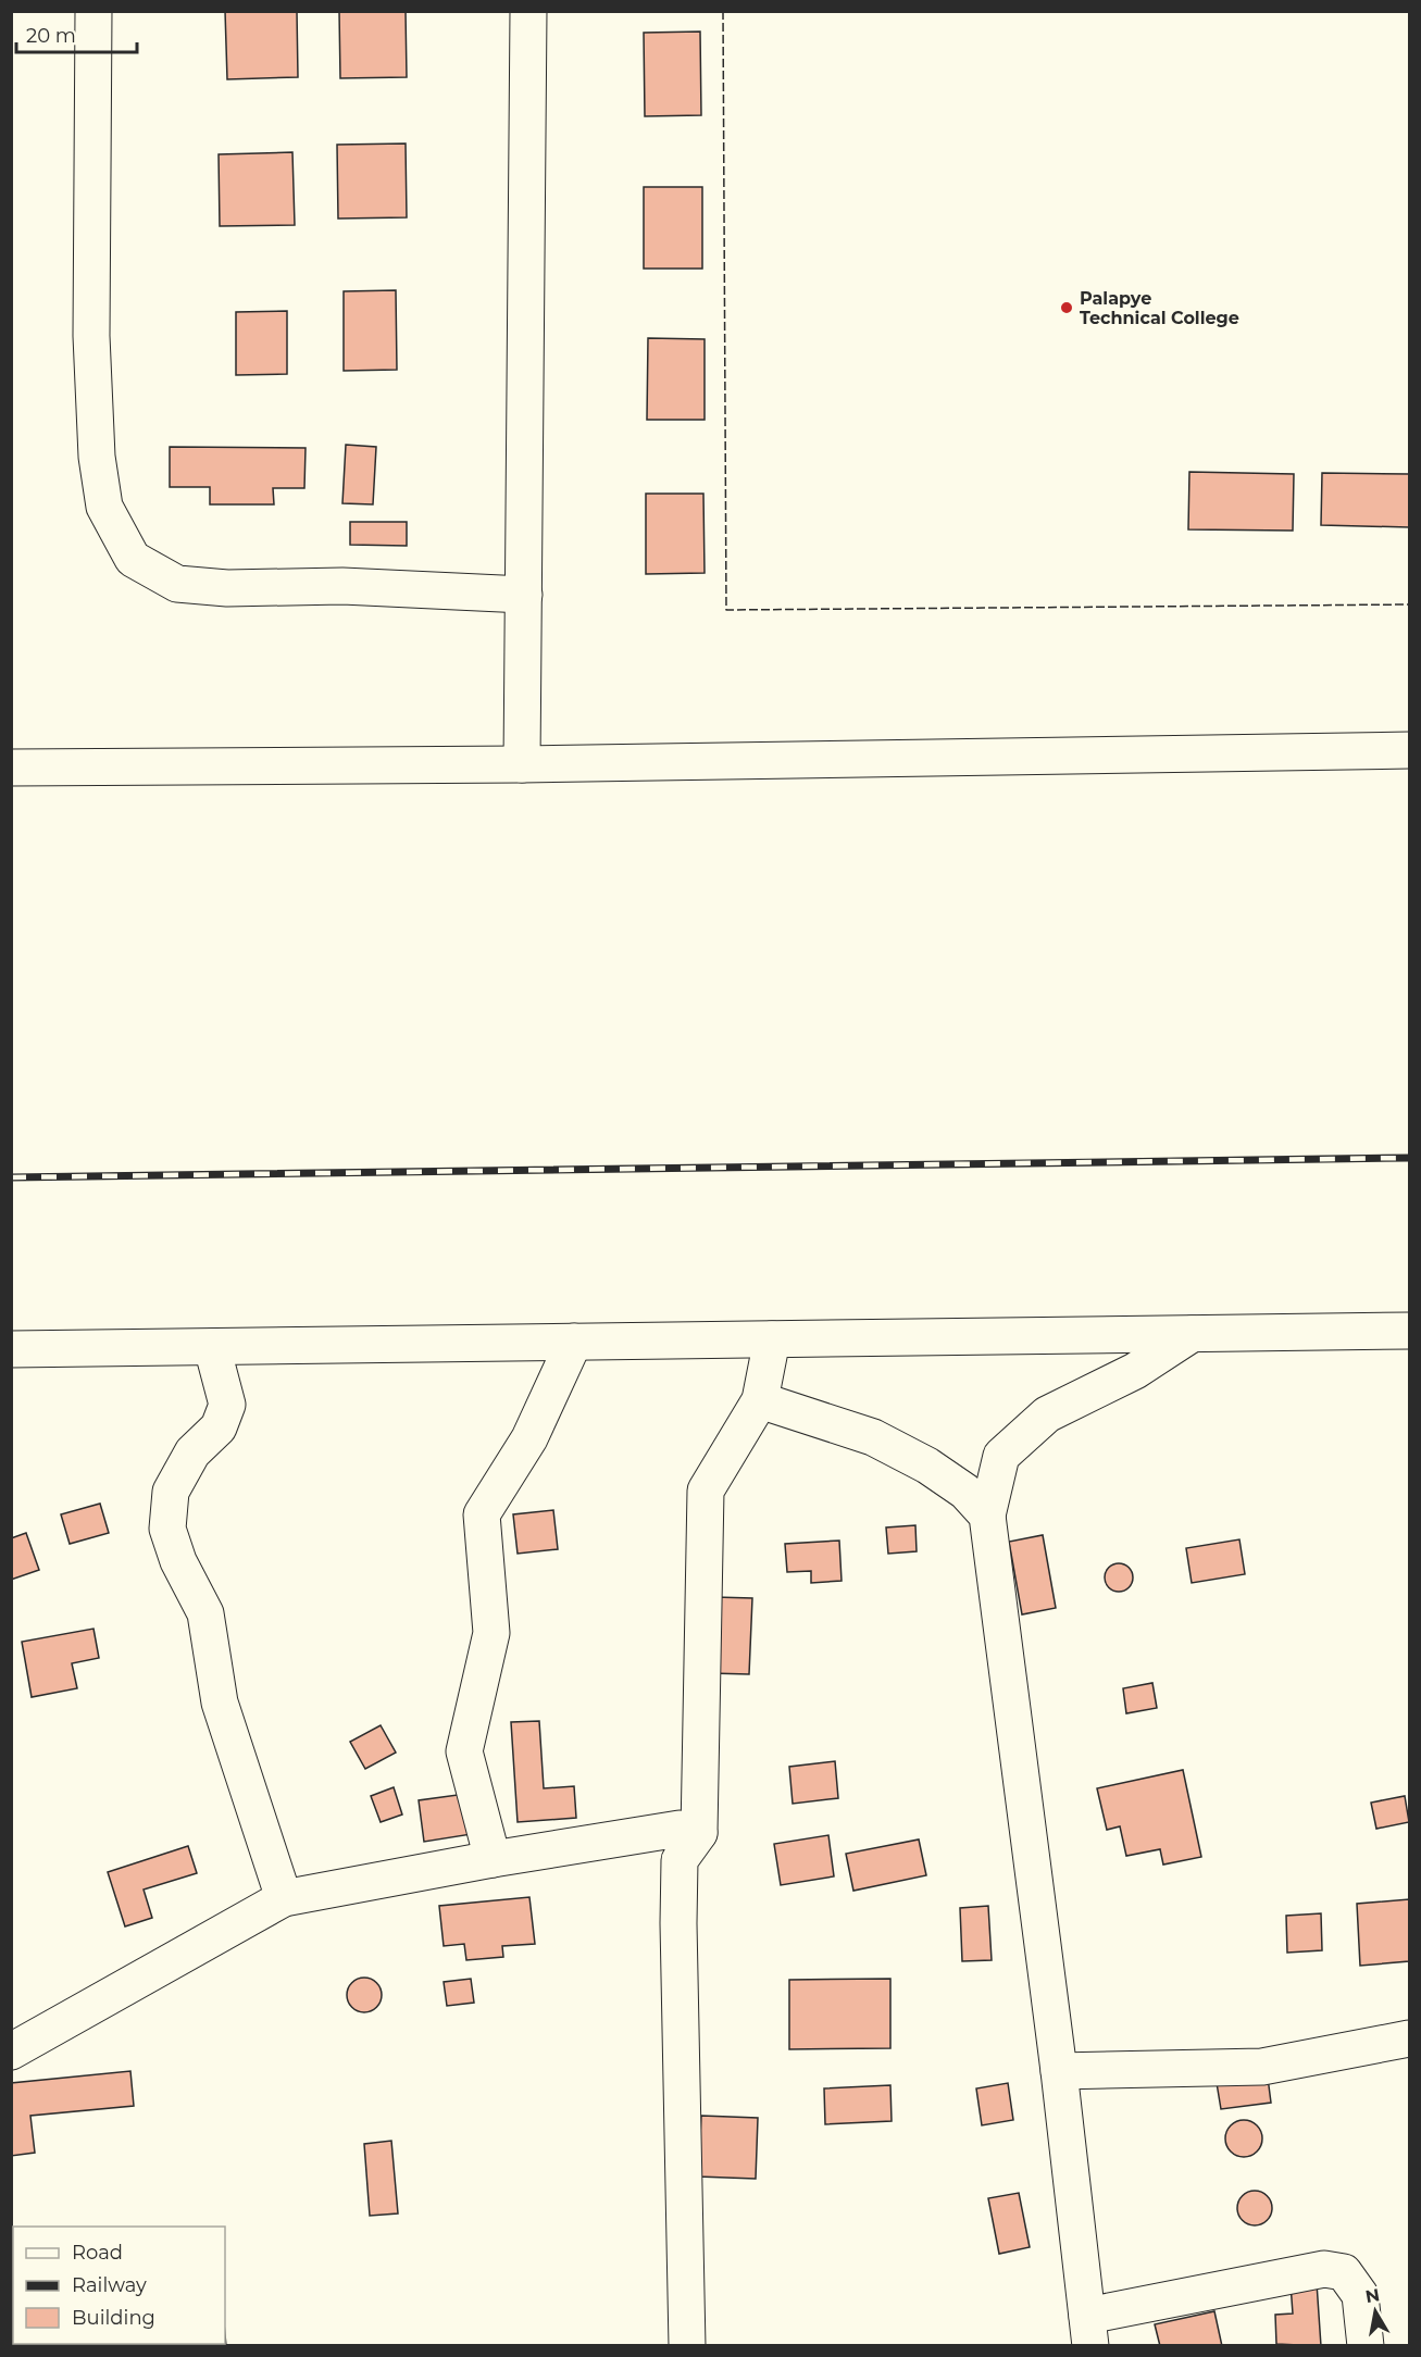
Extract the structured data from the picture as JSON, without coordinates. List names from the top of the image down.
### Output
{
  "places": ["Palapye Technical College"],
  "legend": ["Road", "Railway", "Building"],
  "scale_bar": "20 m",
  "north": "top"
}
